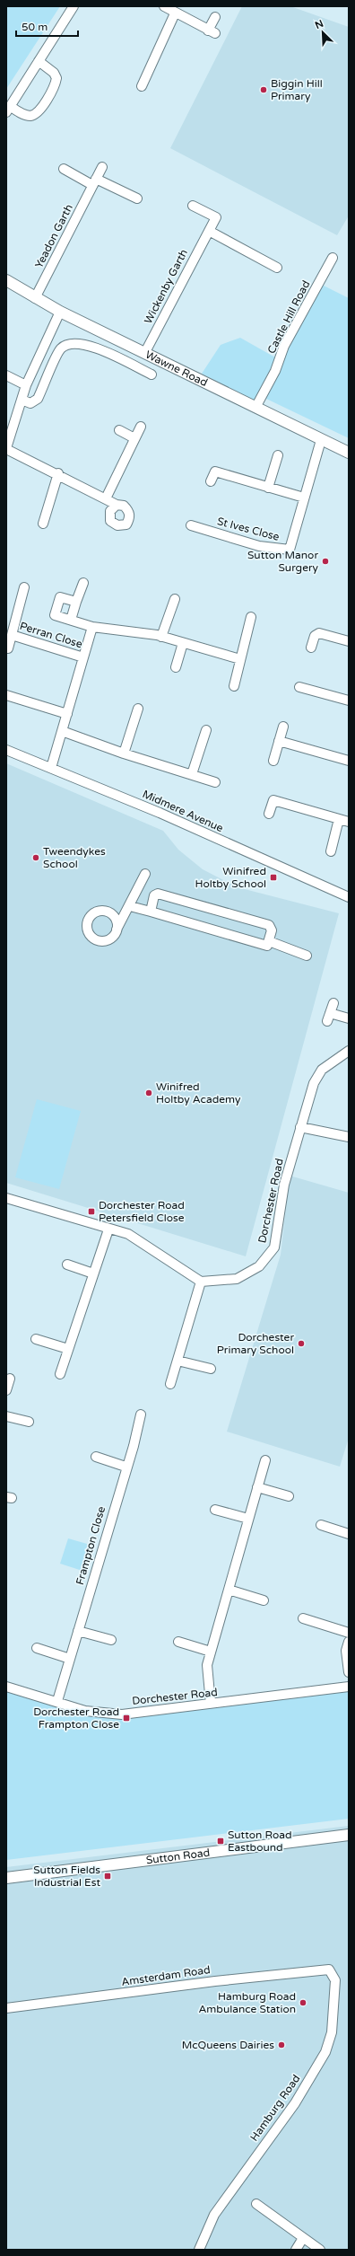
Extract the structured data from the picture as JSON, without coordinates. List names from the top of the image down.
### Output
{
  "streets": {
    "street": [
      "Yeadon Garth",
      "Wickenby Garth",
      "Castle Hill Road",
      "Wawne Road",
      "St Ives Close",
      "Perran Close",
      "Midmere Avenue",
      "Dorchester Road",
      "Frampton Close",
      "Sutton Road",
      "Amsterdam Road",
      "Hamburg Road"
    ]
  },
  "crossings": [
    ["Yeadon Garth", "Wawne Road"],
    ["Wickenby Garth", "Wawne Road"],
    ["Castle Hill Road", "Wawne Road"],
    ["Wawne Road", "St Ives Close"],
    ["Perran Close", "Midmere Avenue"],
    ["Dorchester Road", "Frampton Close"],
    ["Amsterdam Road", "Hamburg Road"]
  ],
  "places": {
    "other": [
      "Biggin Hill Primary",
      "Sutton Manor Surgery",
      "Tweendykes School",
      "Winifred Holtby Academy",
      "Dorchester Primary School",
      "Hamburg Road Ambulance Station",
      "McQueens Dairies"
    ],
    "transit": [
      "Winifred Holtby School",
      "Dorchester Road Petersfield Close",
      "Dorchester Road Frampton Close",
      "Sutton Road Eastbound",
      "Sutton Fields Industrial Est"
    ]
  },
  "scale_bar": "50 m",
  "north": "top left"
}
